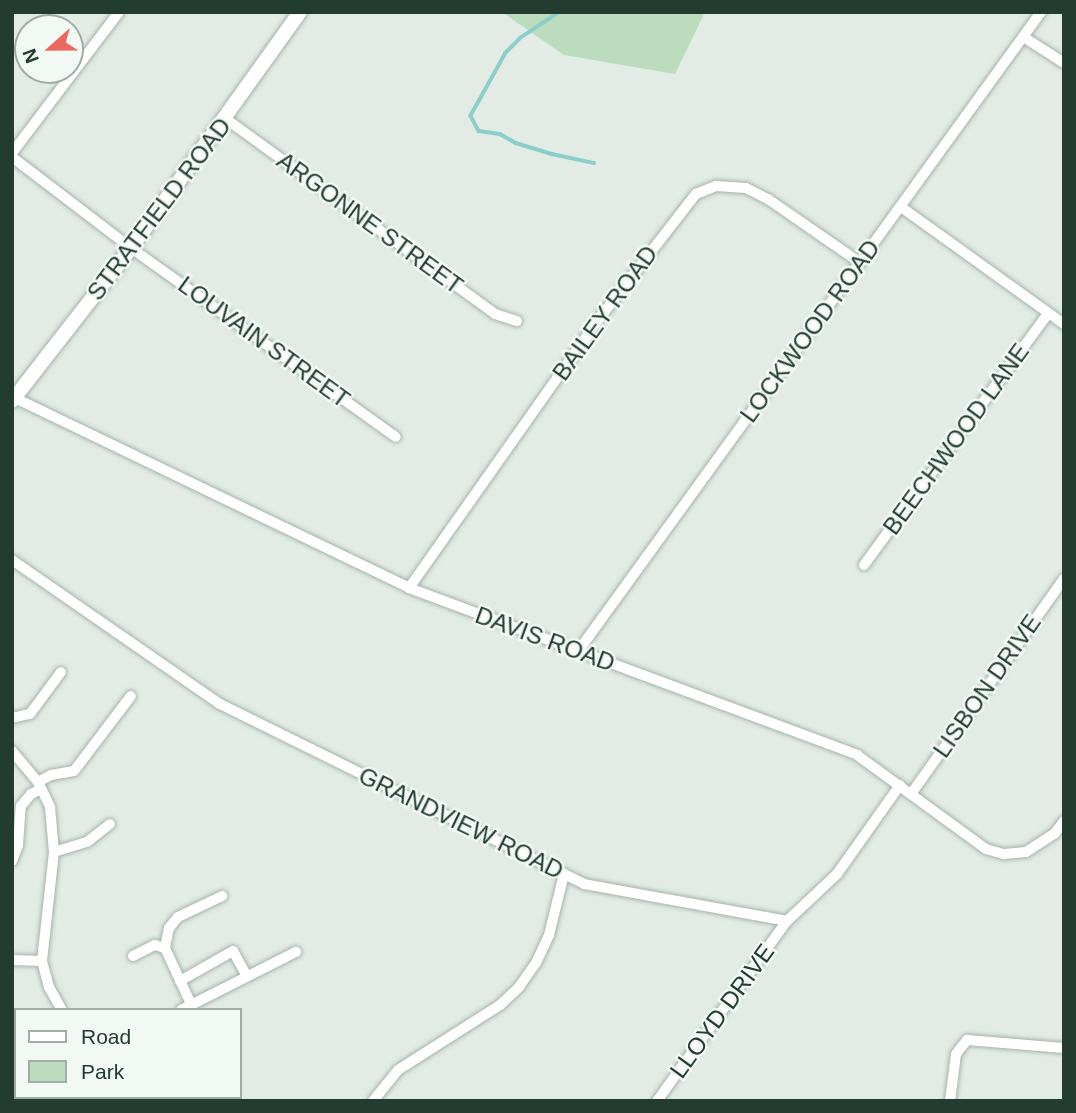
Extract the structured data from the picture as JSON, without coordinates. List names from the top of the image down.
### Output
{
  "streets": {
    "main road": ["STRATFIELD ROAD"],
    "street": [
      "ARGONNE STREET",
      "BAILEY ROAD",
      "LOCKWOOD ROAD",
      "LOUVAIN STREET",
      "BEECHWOOD LANE",
      "DAVIS ROAD",
      "LISBON DRIVE",
      "GRANDVIEW ROAD",
      "LLOYD DRIVE"
    ]
  },
  "crossings": [
    ["STRATFIELD ROAD", "ARGONNE STREET"],
    ["STRATFIELD ROAD", "LOUVAIN STREET"],
    ["STRATFIELD ROAD", "DAVIS ROAD"],
    ["BAILEY ROAD", "LOCKWOOD ROAD"],
    ["BAILEY ROAD", "DAVIS ROAD"],
    ["LOCKWOOD ROAD", "DAVIS ROAD"],
    ["DAVIS ROAD", "LISBON DRIVE"],
    ["GRANDVIEW ROAD", "LLOYD DRIVE"]
  ],
  "legend": ["Road", "Park"],
  "north": "left"
}
